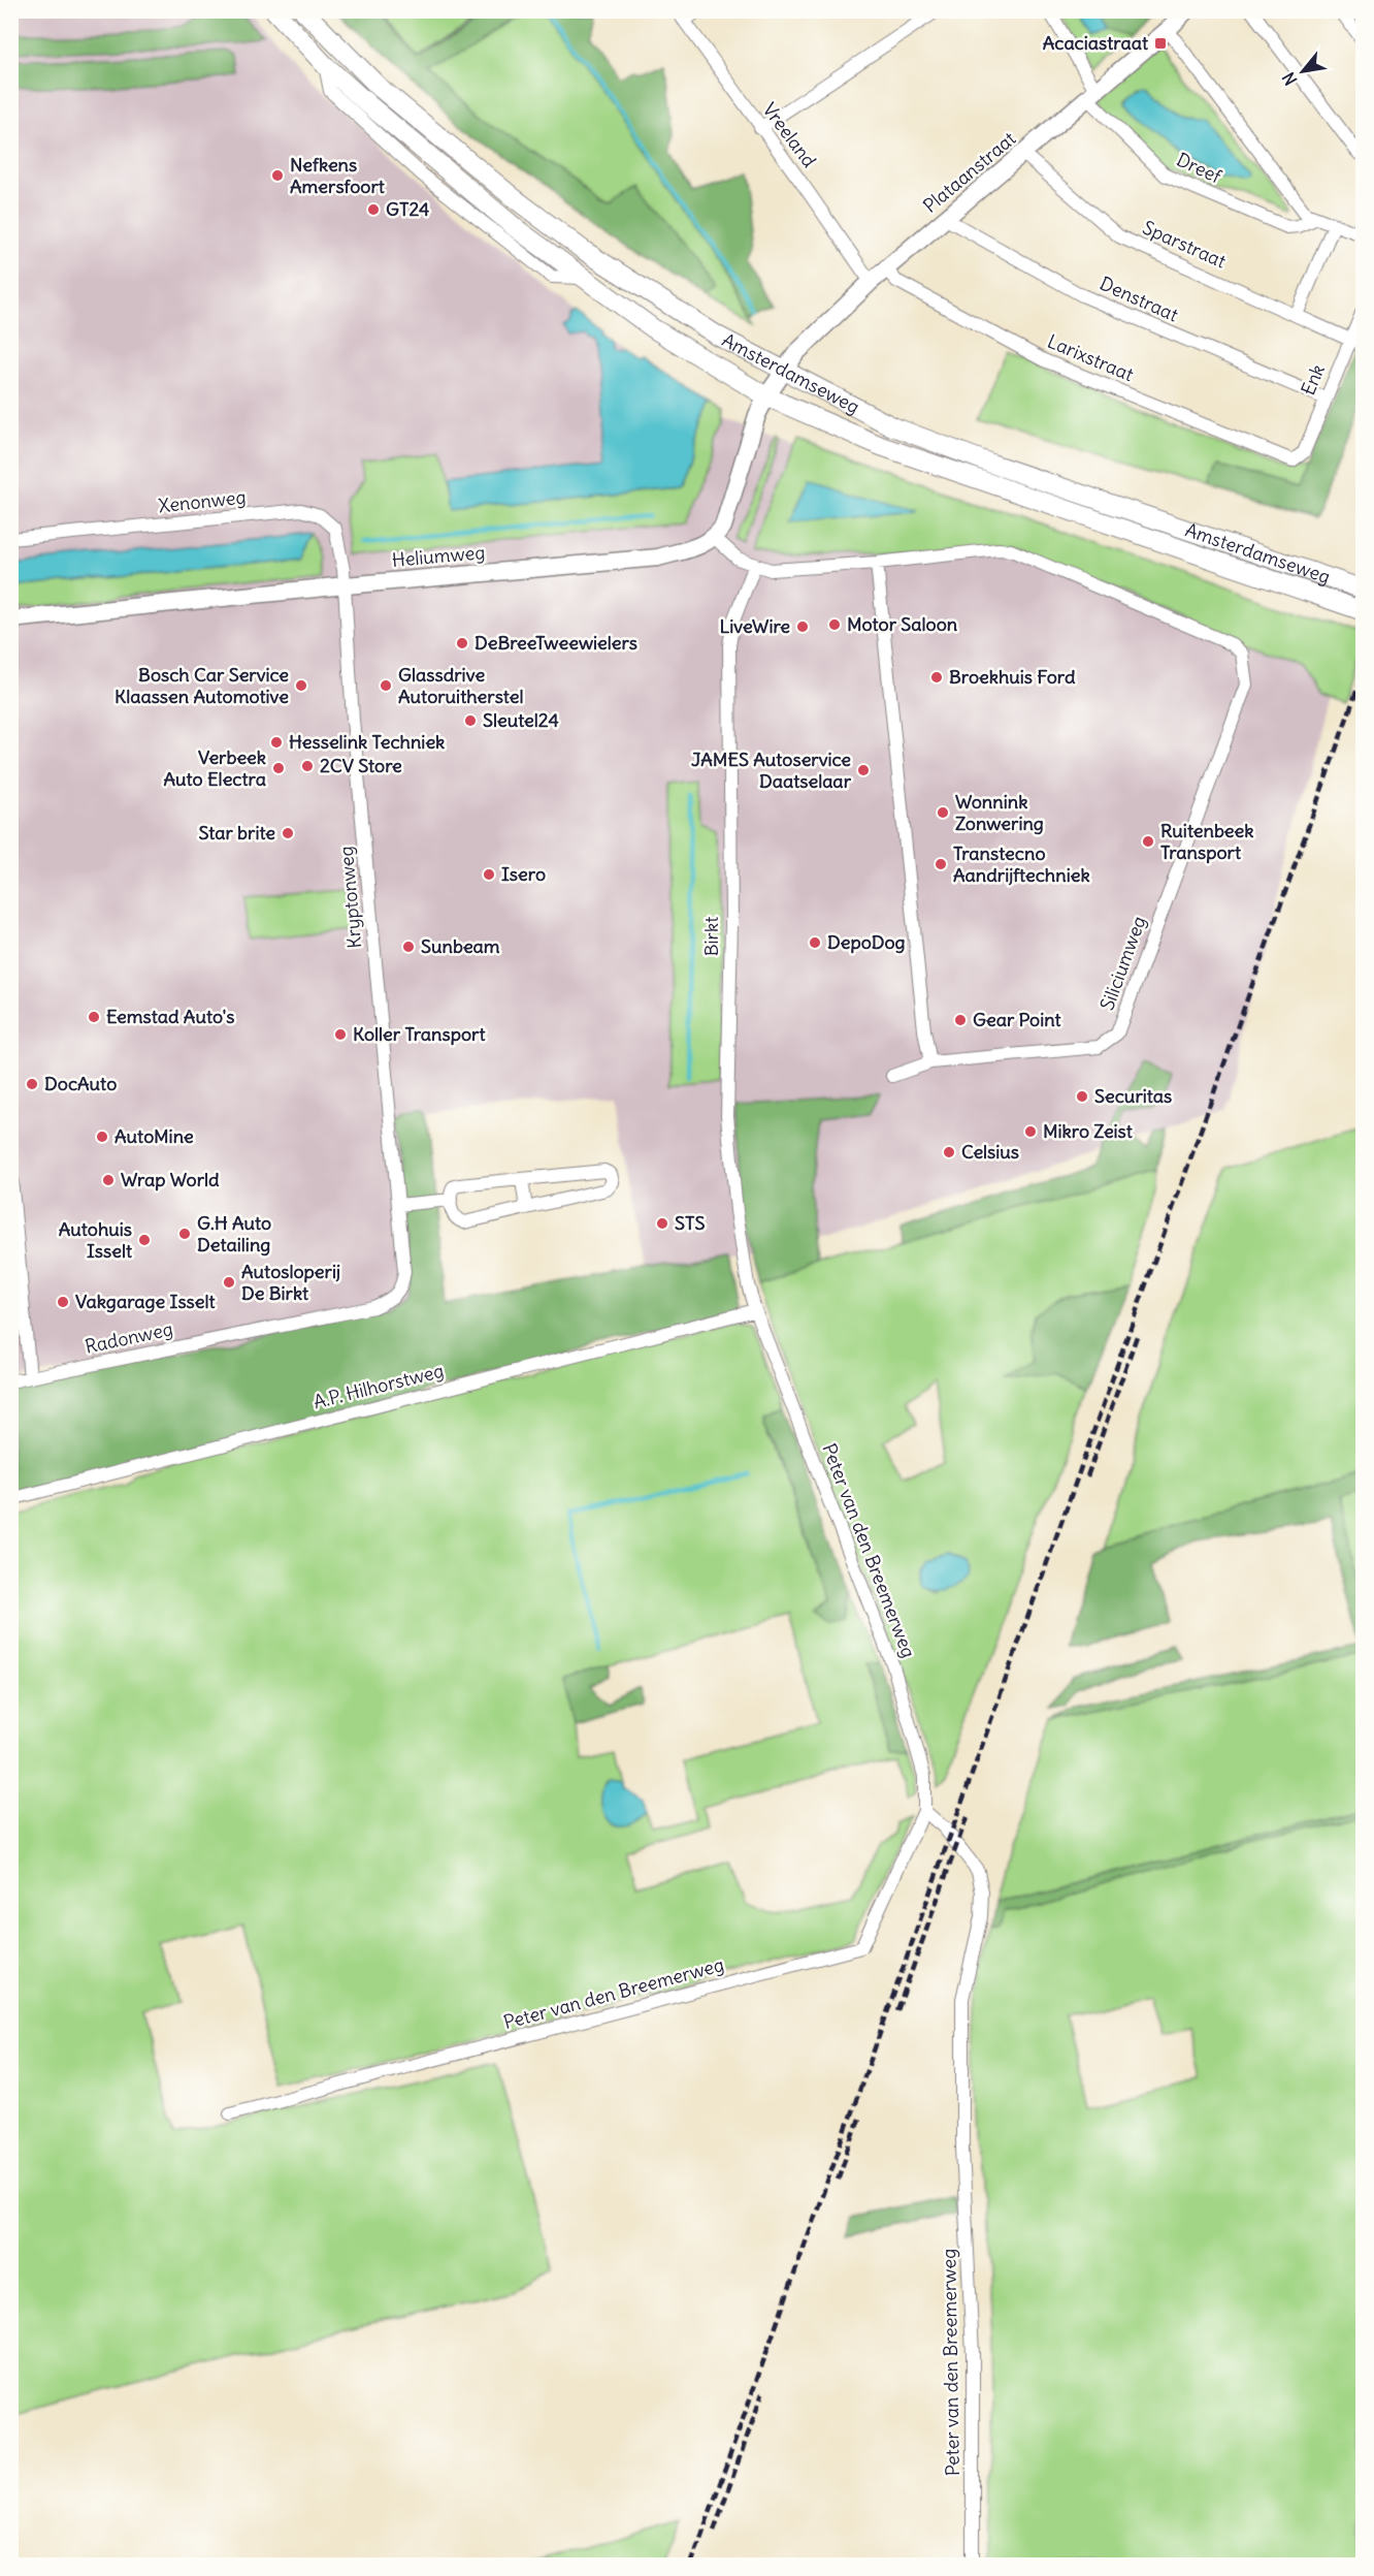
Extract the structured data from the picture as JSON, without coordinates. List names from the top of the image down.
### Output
{
  "streets": {
    "main road": ["Amsterdamseweg"],
    "street": [
      "Vreeland",
      "Dreef",
      "Plataanstraat",
      "Sparstraat",
      "Denstraat",
      "Larixstraat",
      "Enk",
      "Xenonweg",
      "Heliumweg",
      "Kryptonweg",
      "Birkt",
      "Siliciumweg",
      "Radonweg",
      "A.P. Hilhorstweg",
      "Peter van den Breemerweg"
    ]
  },
  "crossings": [
    ["Vreeland", "Plataanstraat"],
    ["Dreef", "Plataanstraat"],
    ["Plataanstraat", "Sparstraat"],
    ["Plataanstraat", "Denstraat"],
    ["Plataanstraat", "Larixstraat"],
    ["Plataanstraat", "Amsterdamseweg"],
    ["Sparstraat", "Enk"],
    ["Denstraat", "Enk"],
    ["Larixstraat", "Enk"],
    ["Xenonweg", "Heliumweg"],
    ["Xenonweg", "Kryptonweg"],
    ["Heliumweg", "Kryptonweg"],
    ["Heliumweg", "Siliciumweg"],
    ["Kryptonweg", "Radonweg"],
    ["Birkt", "Siliciumweg"],
    ["Birkt", "A.P. Hilhorstweg"],
    ["Birkt", "Peter van den Breemerweg"],
    ["A.P. Hilhorstweg", "Peter van den Breemerweg"]
  ],
  "places": {
    "transit": ["Acaciastraat"],
    "other": [
      "Nefkens Amersfoort",
      "GT24",
      "Motor Saloon",
      "LiveWire",
      "DeBreeTweewielers",
      "Broekhuis Ford",
      "Bosch Car Service Klaassen Automotive",
      "Glassdrive Autoruitherstel",
      "Sleutel24",
      "Hesselink Techniek",
      "2CV Store",
      "Verbeek Auto Electra",
      "JAMES Autoservice Daatselaar",
      "Wonnink Zonwering",
      "Star brite",
      "Ruitenbeek Transport",
      "Transtecno Aandrijftechniek",
      "Isero",
      "DepoDog",
      "Sunbeam",
      "Eemstad Auto's",
      "Gear Point",
      "Koller Transport",
      "DocAuto",
      "Securitas",
      "Mikro Zeist",
      "AutoMine",
      "Celsius",
      "Wrap World",
      "STS",
      "G.H Auto Detailing",
      "Autohuis Isselt",
      "Autosloperij De Birkt",
      "Vakgarage Isselt"
    ]
  },
  "north": "bottom left"
}
